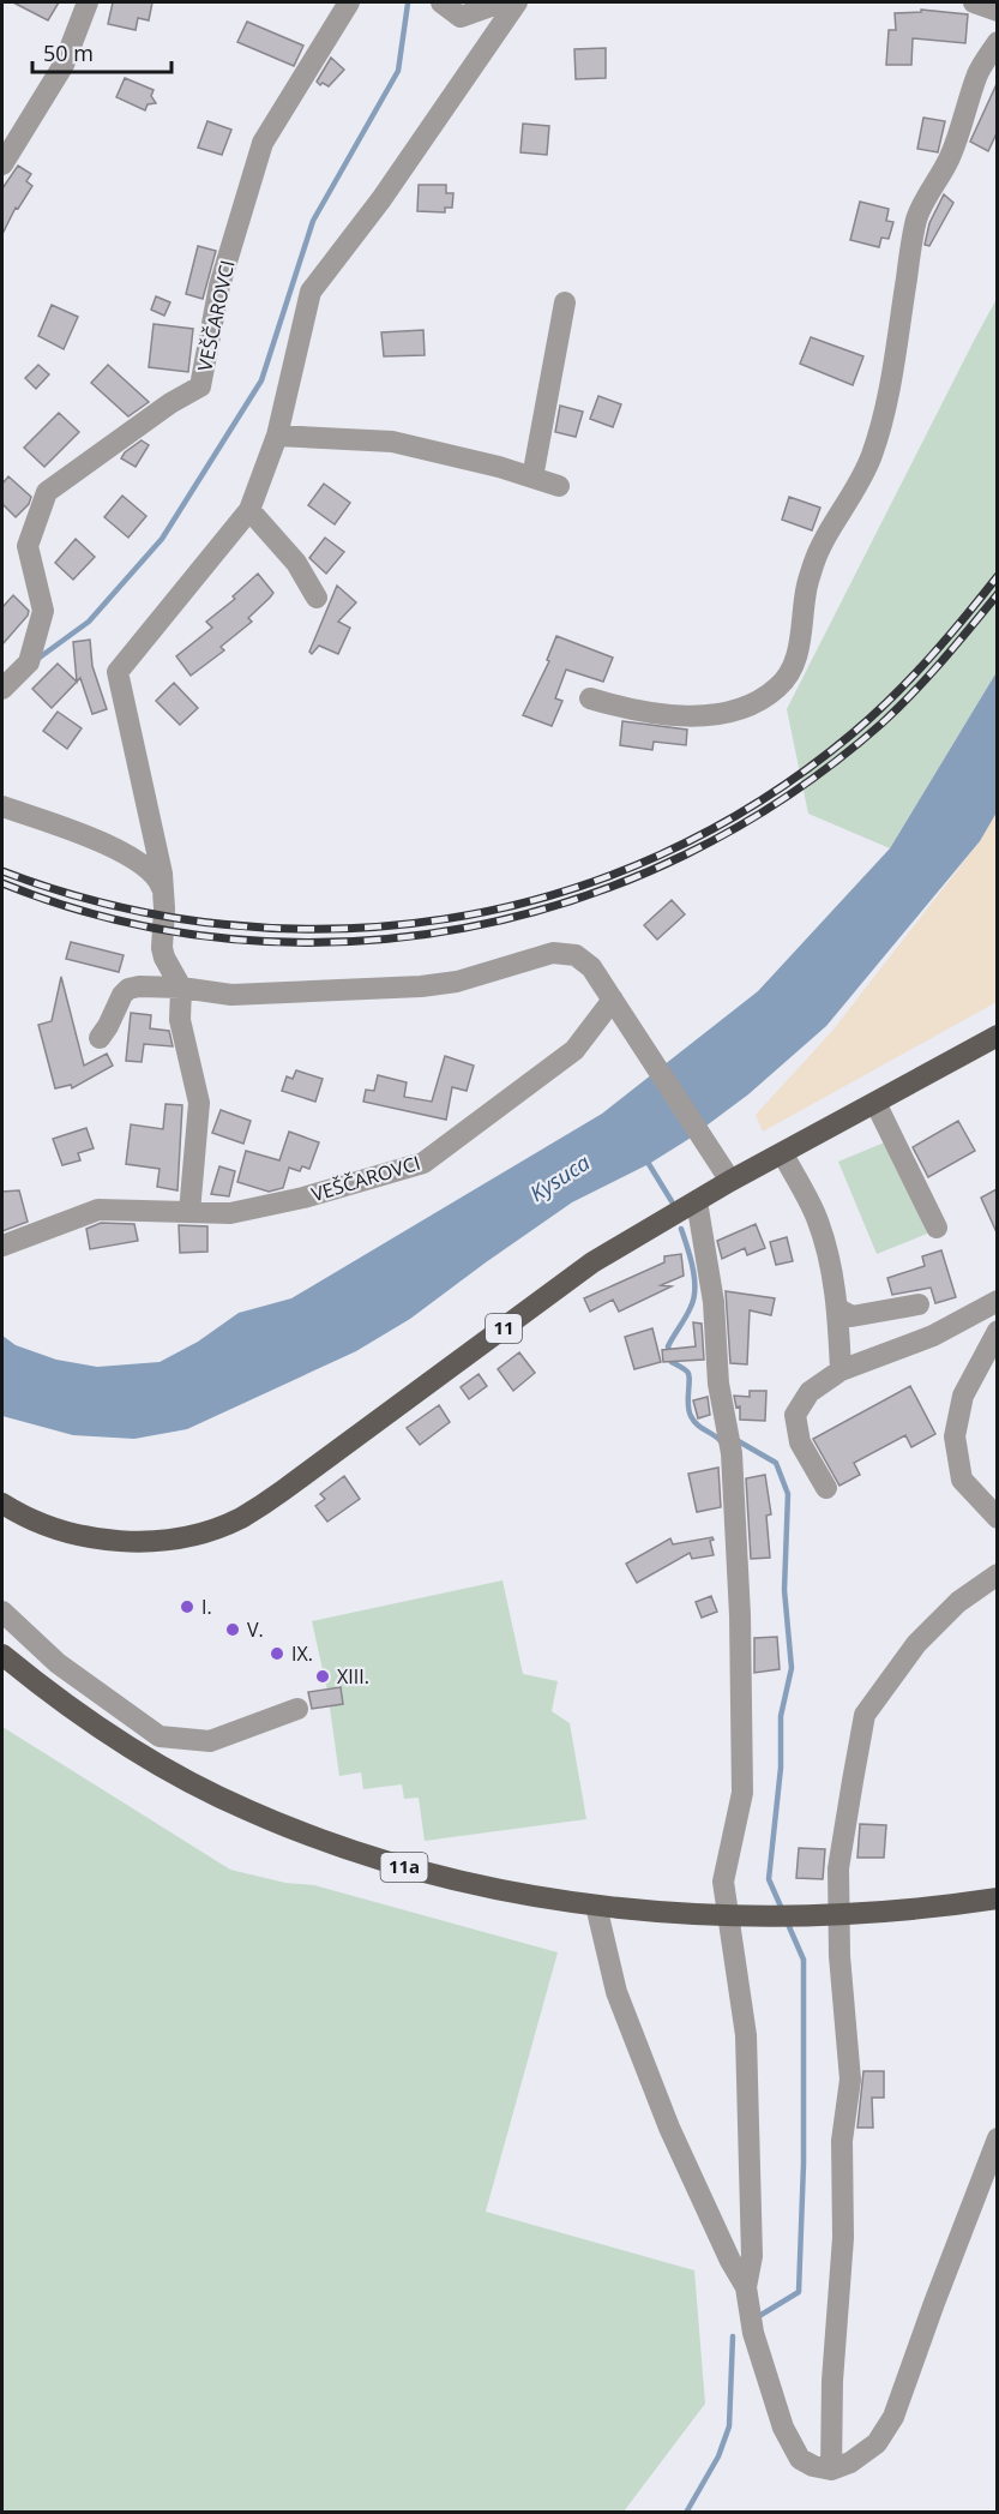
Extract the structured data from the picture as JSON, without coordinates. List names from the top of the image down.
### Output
{
  "streets": {
    "main road": ["11", "11a"],
    "street": ["VEŠČAROVCI"]
  },
  "water": ["Kysuca"],
  "places": [
    "I.",
    "V.",
    "IX.",
    "XIII."
  ],
  "scale_bar": "50 m"
}
